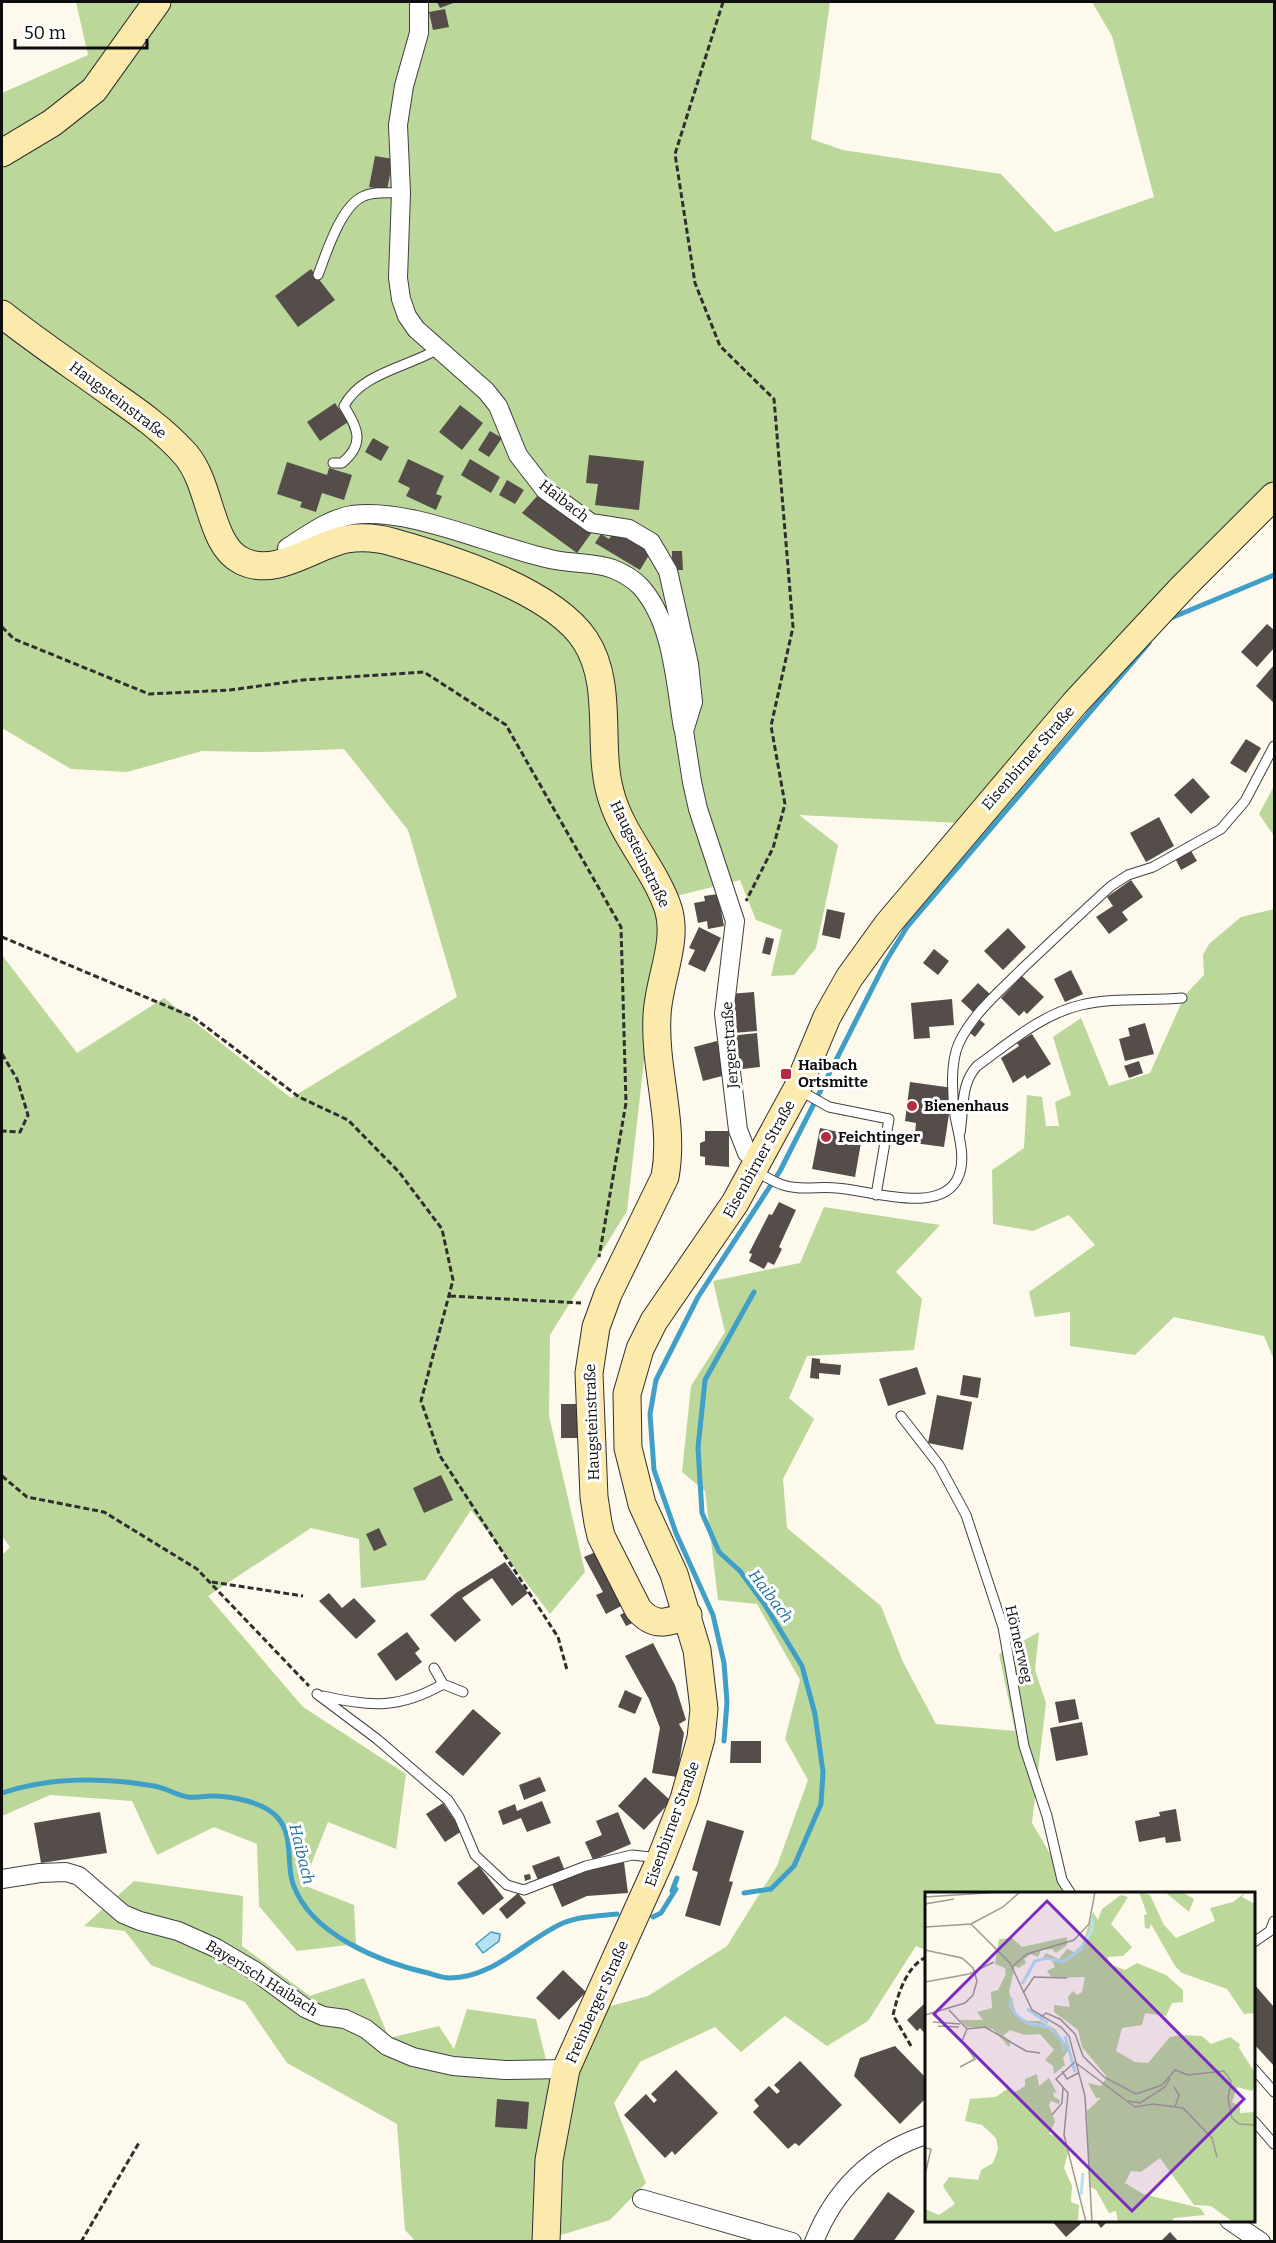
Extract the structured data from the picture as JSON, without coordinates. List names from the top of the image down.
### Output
{
  "streets": {
    "main road": ["Haugsteinstraße", "Eisenbirner Straße", "Freinberger Straße"],
    "street": ["Haibach", "Jergerstraße", "Bayerisch Haibach"],
    "lane": ["Hörnerweg"]
  },
  "crossings": [
    ["Haugsteinstraße", "Eisenbirner Straße"],
    ["Haibach", "Jergerstraße"],
    ["Eisenbirner Straße", "Jergerstraße"],
    ["Eisenbirner Straße", "Freinberger Straße"],
    ["Bayerisch Haibach", "Freinberger Straße"]
  ],
  "water": ["Haibach"],
  "places": {
    "transit": ["Haibach Ortsmitte"],
    "other": ["Bienenhaus", "Feichtinger"]
  },
  "scale_bar": "50 m"
}
